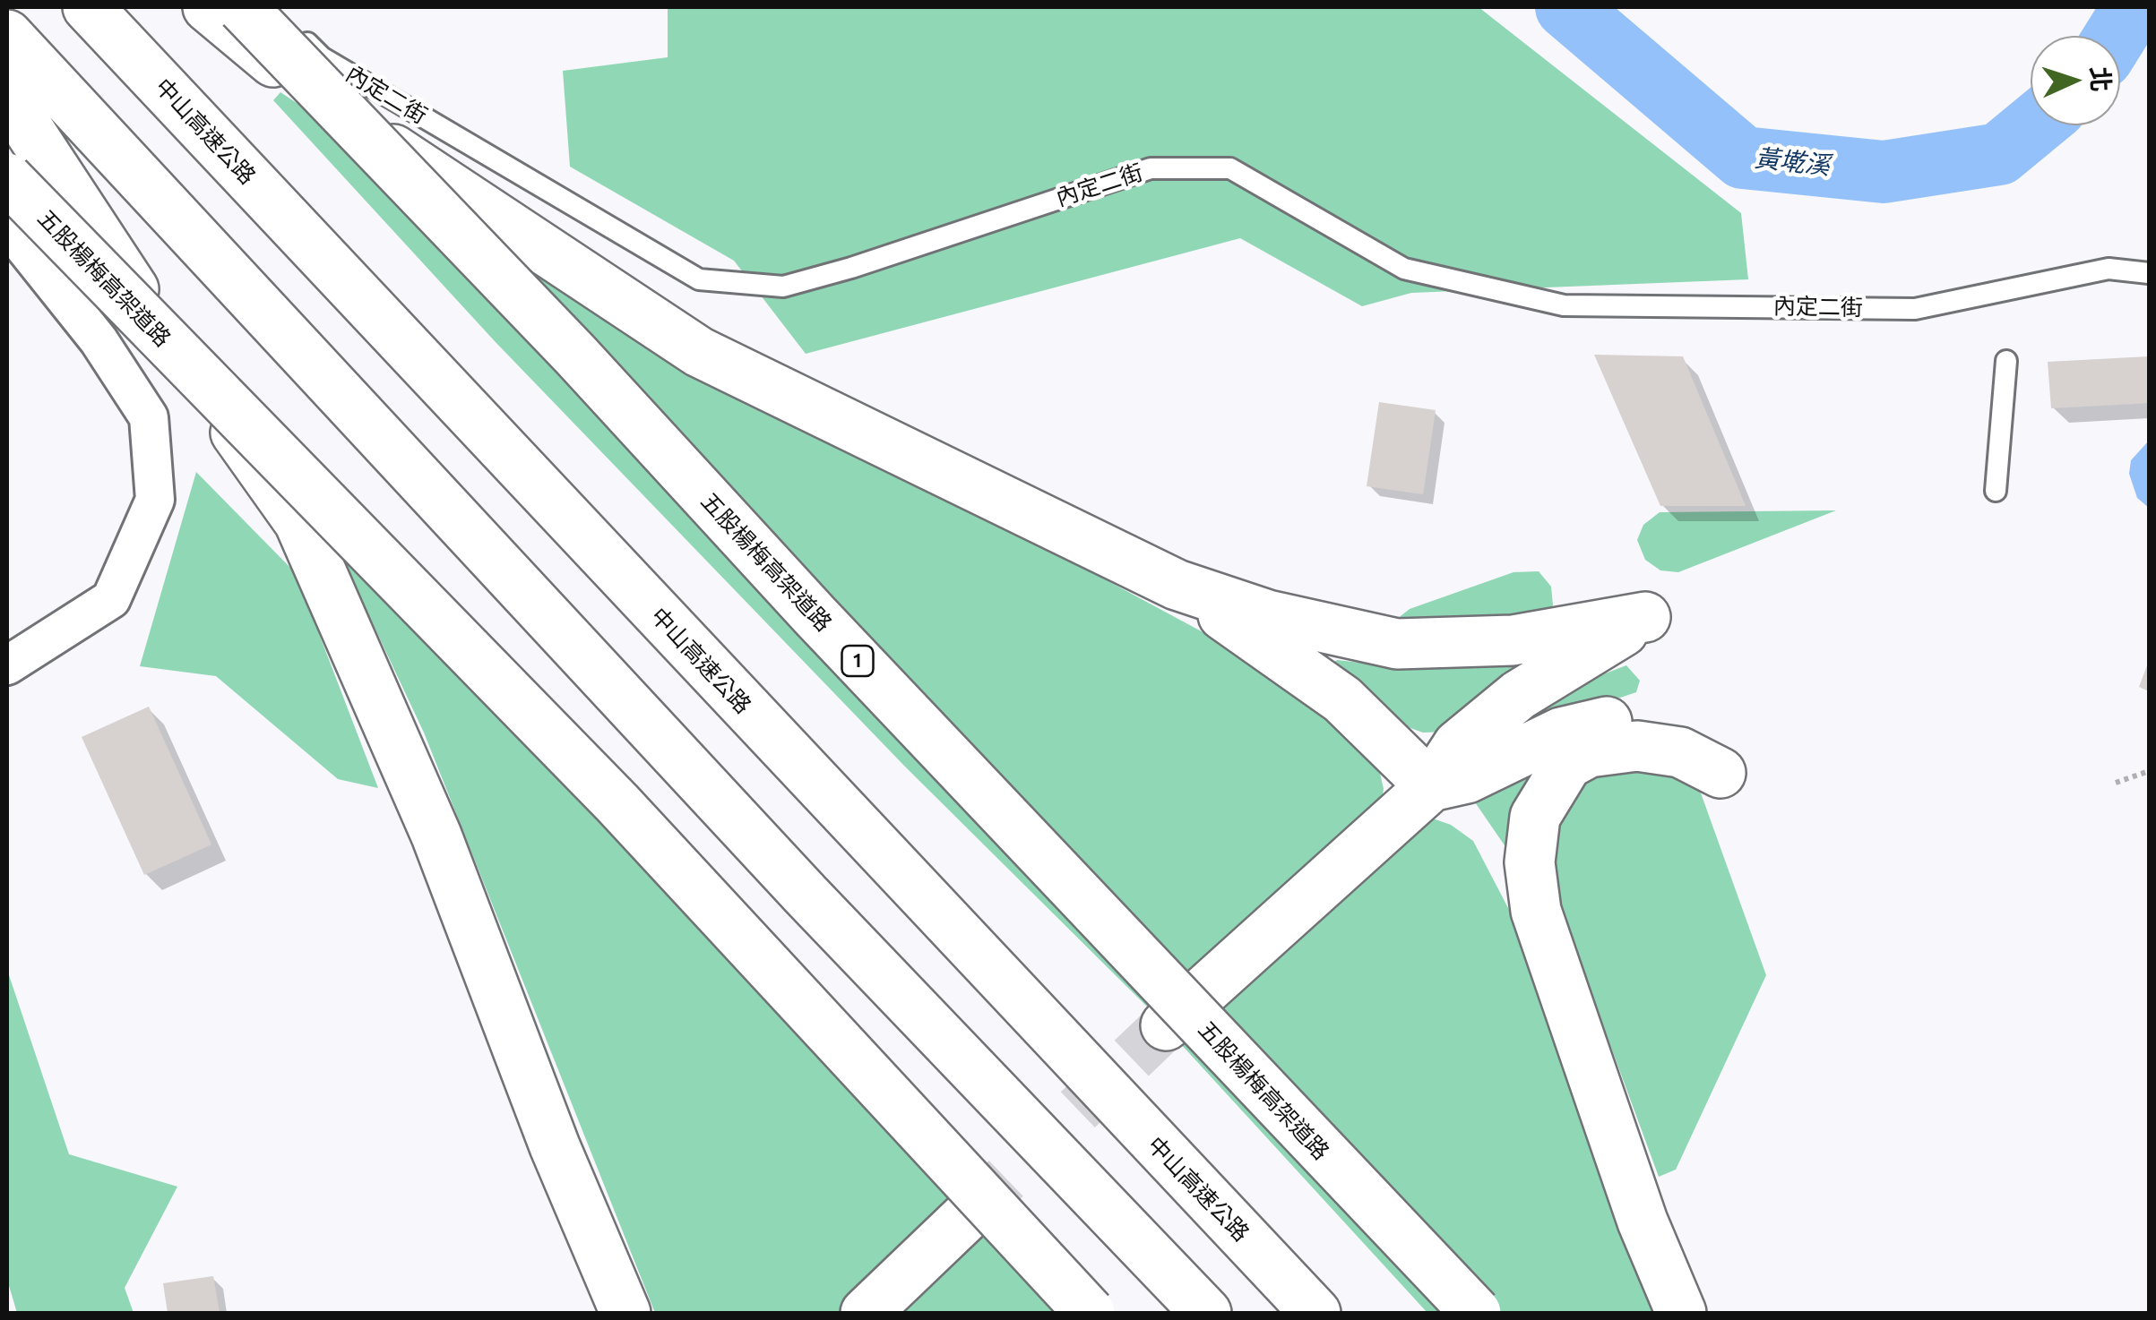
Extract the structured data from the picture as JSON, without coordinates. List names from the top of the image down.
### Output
{
  "streets": {
    "highway": ["中山高速公路", "五股楊梅高架道路", "1"],
    "lane": ["內定二街"]
  },
  "water": ["黃墘溪"],
  "north": "right"
}
